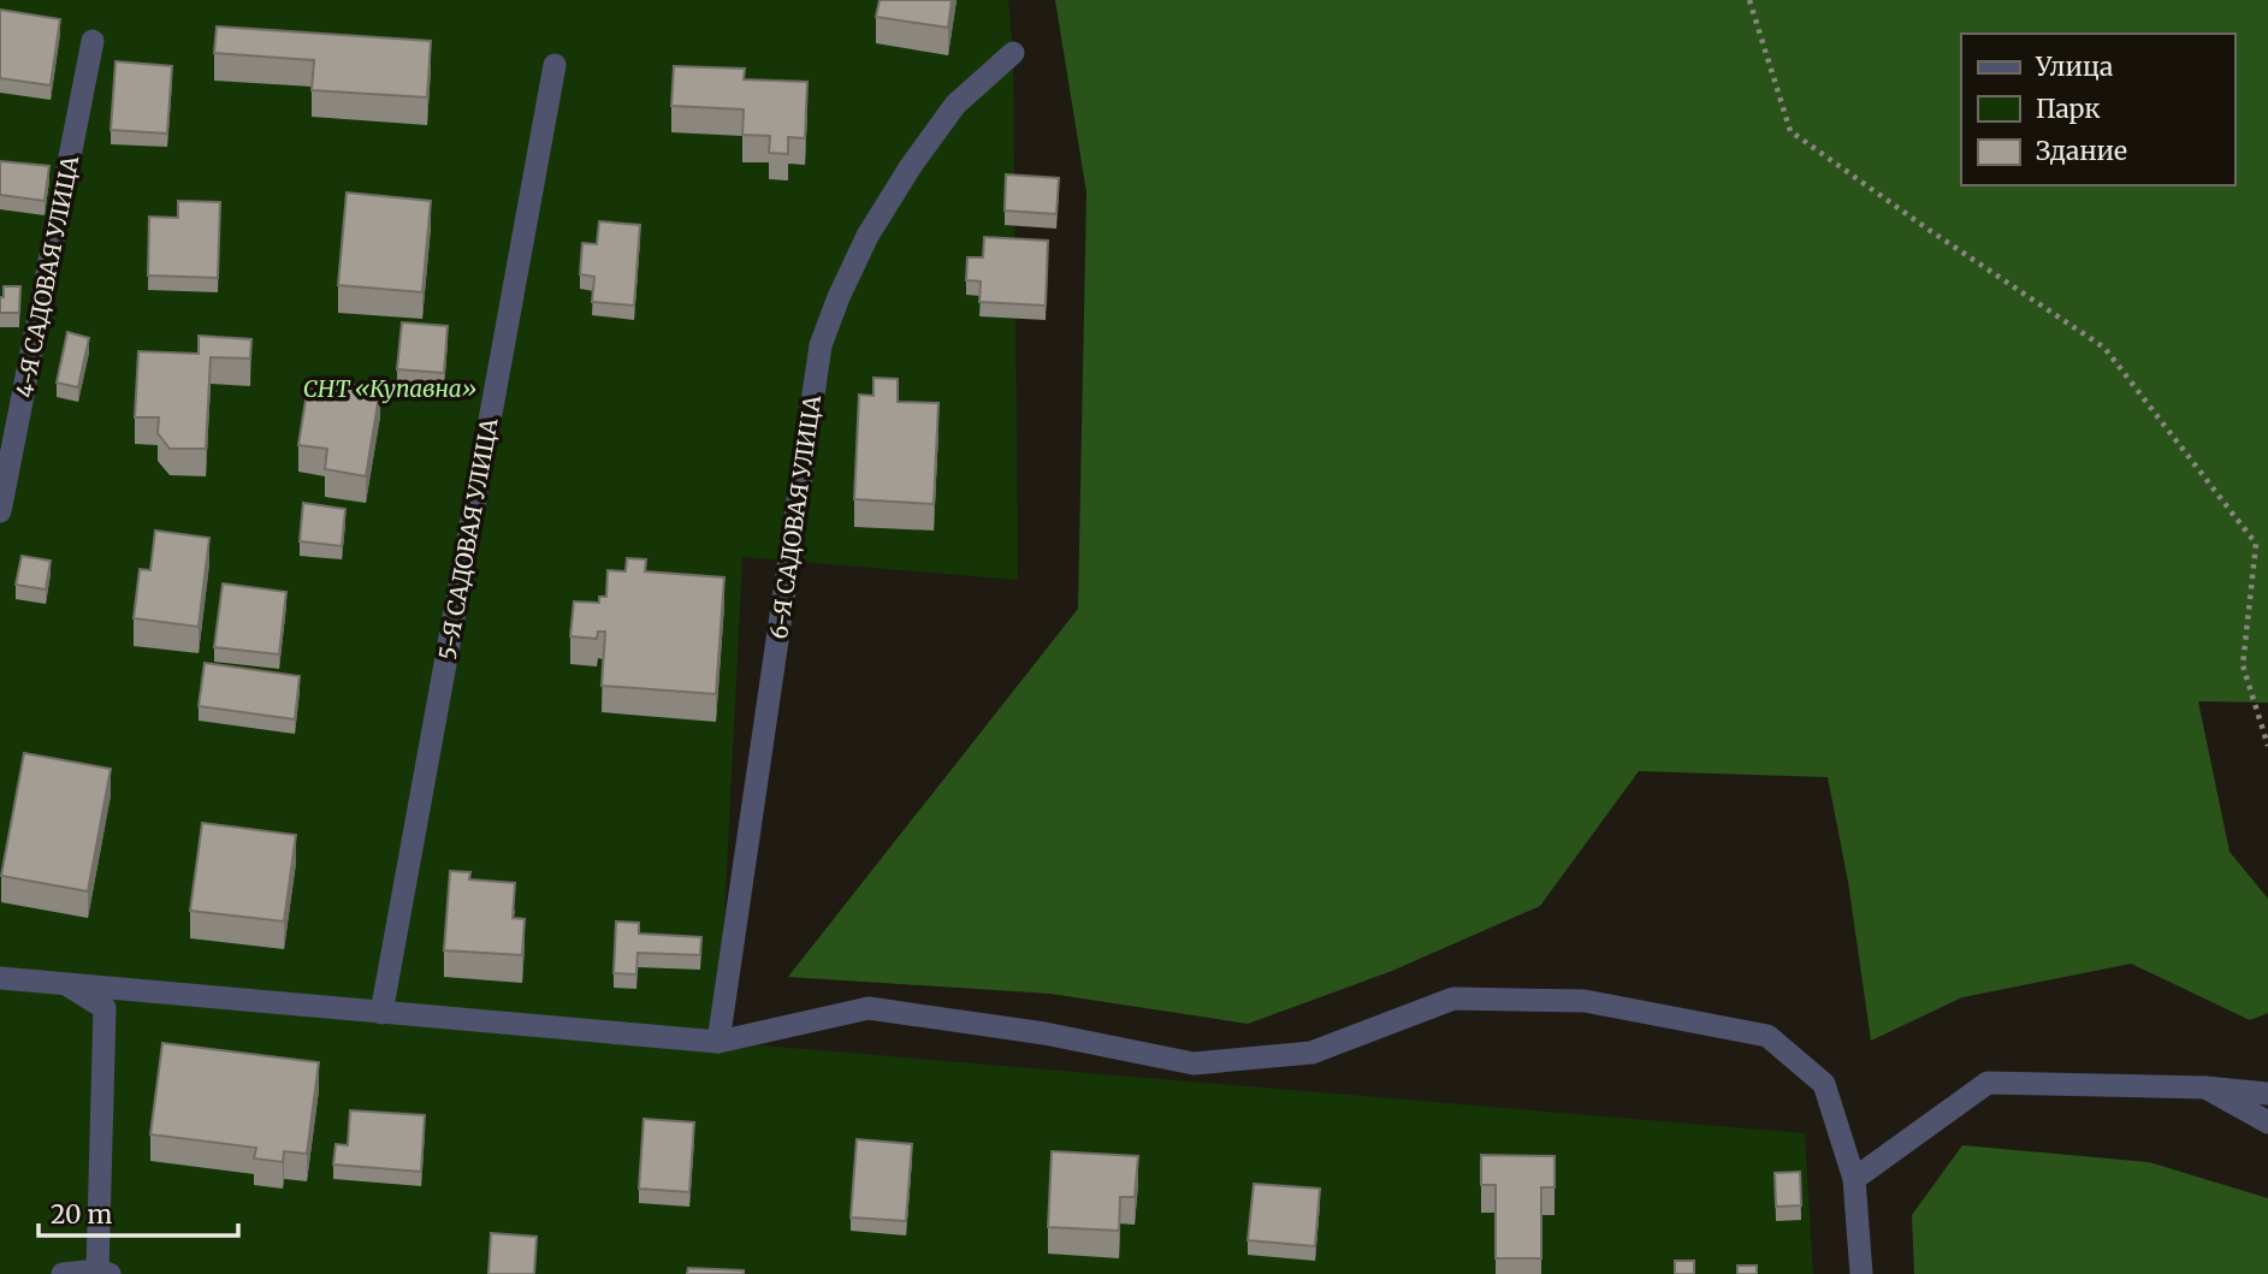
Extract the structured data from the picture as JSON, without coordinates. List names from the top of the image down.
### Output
{
  "streets": {
    "street": ["4-Я САДОВАЯ УЛИЦА", "6-Я САДОВАЯ УЛИЦА", "5-Я САДОВАЯ УЛИЦА"]
  },
  "parks": ["СНТ «Купавна»"],
  "legend": ["Улица", "Парк", "Здание"],
  "scale_bar": "20 m"
}
